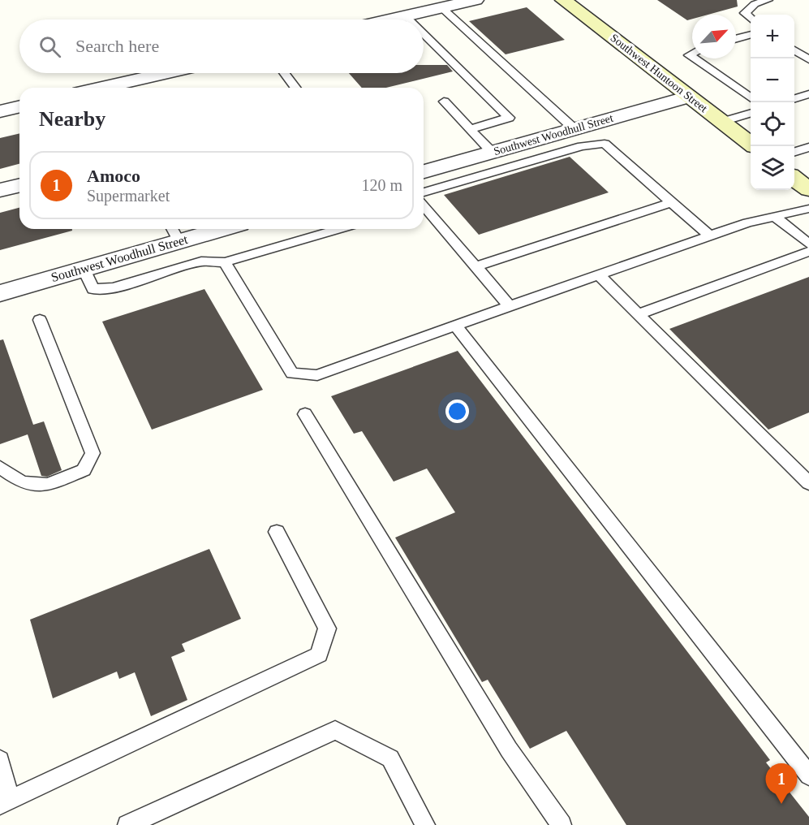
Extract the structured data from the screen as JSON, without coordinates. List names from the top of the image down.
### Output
{
  "streets": {
    "main road": ["Southwest Huntoon Street"],
    "street": ["Southwest Woodhull Street"]
  },
  "crossings": [
    ["Southwest Huntoon Street", "Southwest Woodhull Street"]
  ],
  "north": "top right",
  "page": {
    "map_buttons": ["+", "−"],
    "search": "Search here",
    "heading": "Nearby",
    "list": [
      {
        "mark": "1",
        "name": "Amoco",
        "note": "Supermarket",
        "value": "120 m"
      }
    ],
    "pins": "1"
  }
}
